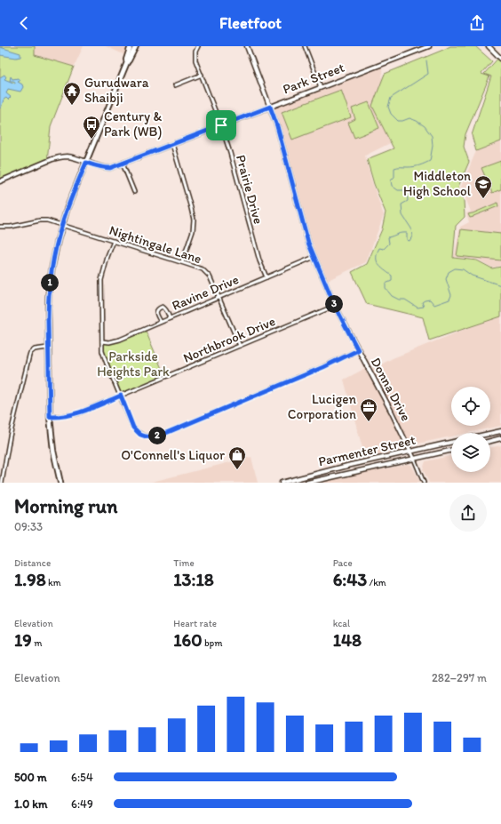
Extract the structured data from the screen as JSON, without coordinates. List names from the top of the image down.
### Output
{
  "streets": {
    "street": [
      "Park Street",
      "Prairie Drive",
      "Nightingale Lane",
      "Ravine Drive",
      "Northbrook Drive",
      "Donna Drive",
      "Parmenter Street"
    ]
  },
  "crossings": [
    ["Park Street", "Prairie Drive"],
    ["Park Street", "Donna Drive"],
    ["Prairie Drive", "Ravine Drive"],
    ["Nightingale Lane", "Ravine Drive"],
    ["Nightingale Lane", "Northbrook Drive"],
    ["Ravine Drive", "Donna Drive"],
    ["Northbrook Drive", "Donna Drive"],
    ["Donna Drive", "Parmenter Street"]
  ],
  "parks": ["Parkside Heights Park"],
  "places": {
    "temple": ["Gurudwara Shaibji"],
    "bus stop": ["Century & Park (WB)"],
    "school or university": ["Middleton High School"],
    "office": ["Lucigen Corporation"],
    "shop": ["O'Connell's Liquor"]
  },
  "page": {
    "header": "Fleetfoot",
    "pins": ["1", "3", "2"],
    "heading": ["Morning run", "09:33"],
    "stats": [
      ["Distance", "1.98 km"],
      ["Time", "13:18"],
      ["Pace", "6:43 /km"],
      ["Elevation", "19 m"],
      ["Heart rate", "160 bpm"],
      ["kcal", "148"]
    ],
    "chart": ["Elevation", "282–297 m"],
    "list": [
      {
        "name": "500 m",
        "note": "6:54"
      },
      {
        "name": "1.0 km",
        "note": "6:49"
      }
    ]
  }
}
